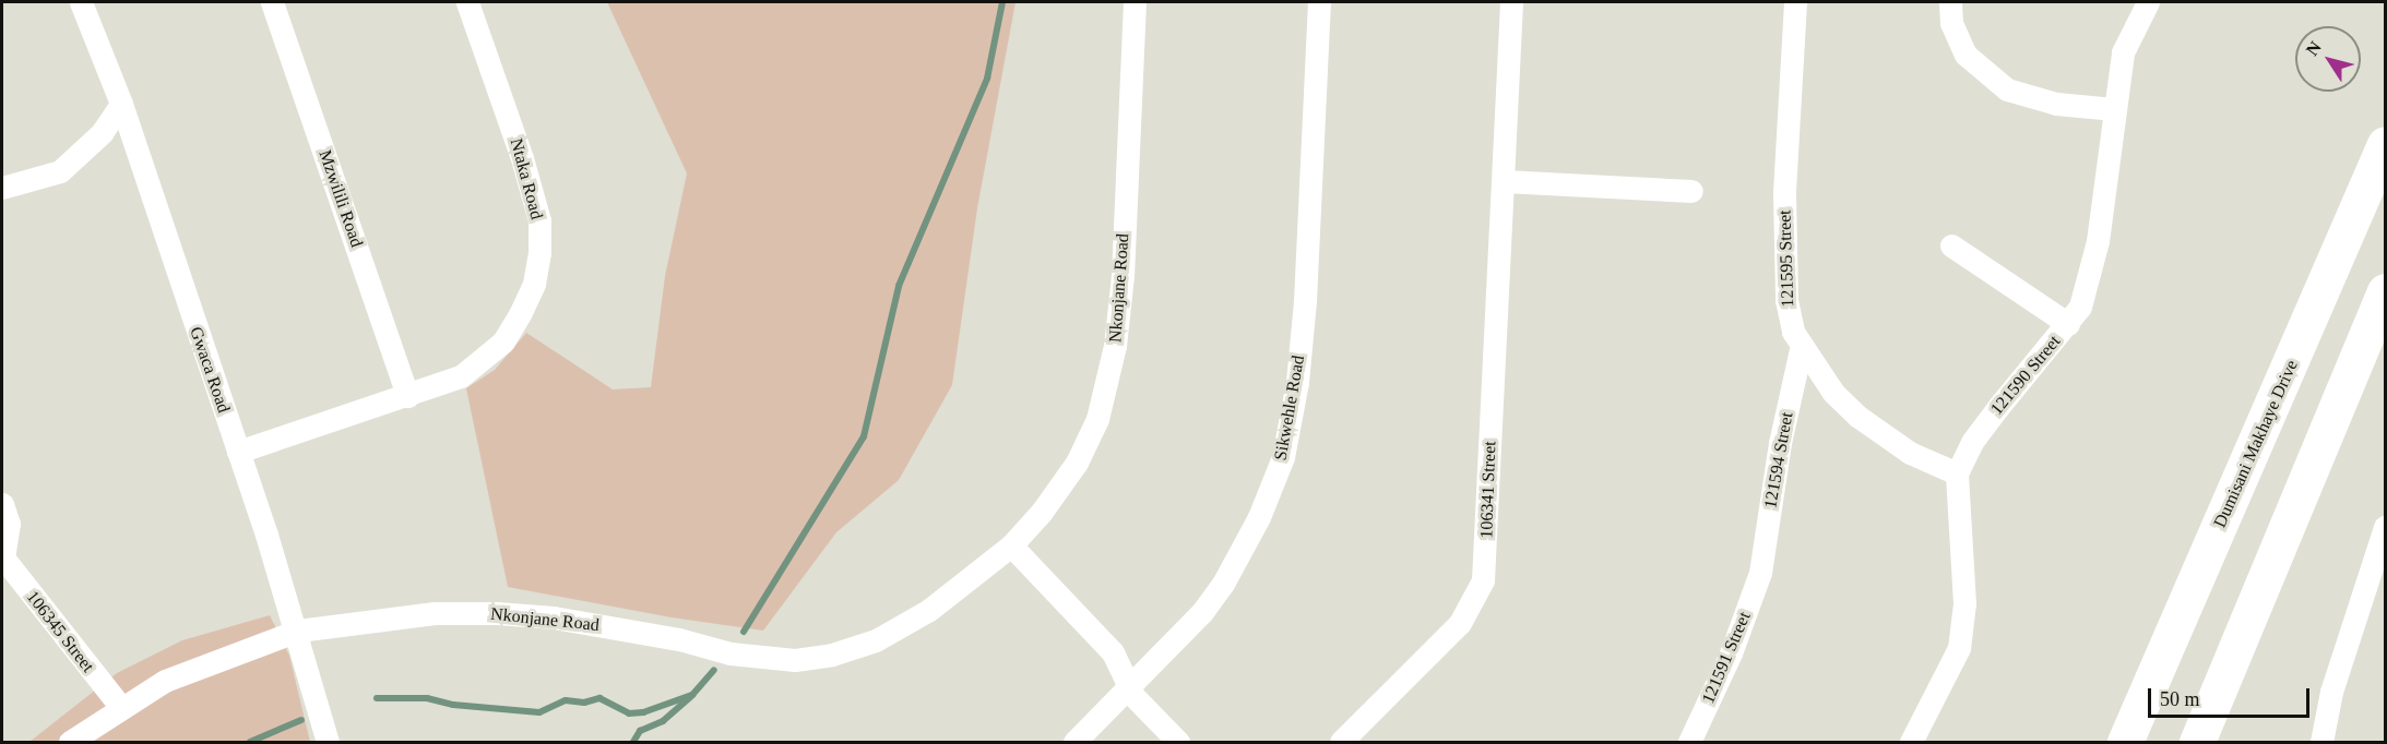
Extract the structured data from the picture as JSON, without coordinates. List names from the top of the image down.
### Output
{
  "streets": {
    "main road": ["Dumisani Makhaye Drive"],
    "street": [
      "Ntaka Road",
      "Mzwilili Road",
      "121595 Street",
      "Nkonjane Road",
      "Gwaca Road",
      "121590 Street",
      "Sikwehle Road",
      "121594 Street",
      "106341 Street",
      "106345 Street",
      "121591 Street"
    ]
  },
  "crossings": [
    ["Ntaka Road", "Mzwilili Road"],
    ["Ntaka Road", "Gwaca Road"],
    ["121595 Street", "121590 Street"],
    ["121595 Street", "121594 Street"],
    ["Nkonjane Road", "Gwaca Road"],
    ["Nkonjane Road", "106345 Street"],
    ["121594 Street", "121591 Street"]
  ],
  "scale_bar": "50 m",
  "north": "top left"
}
